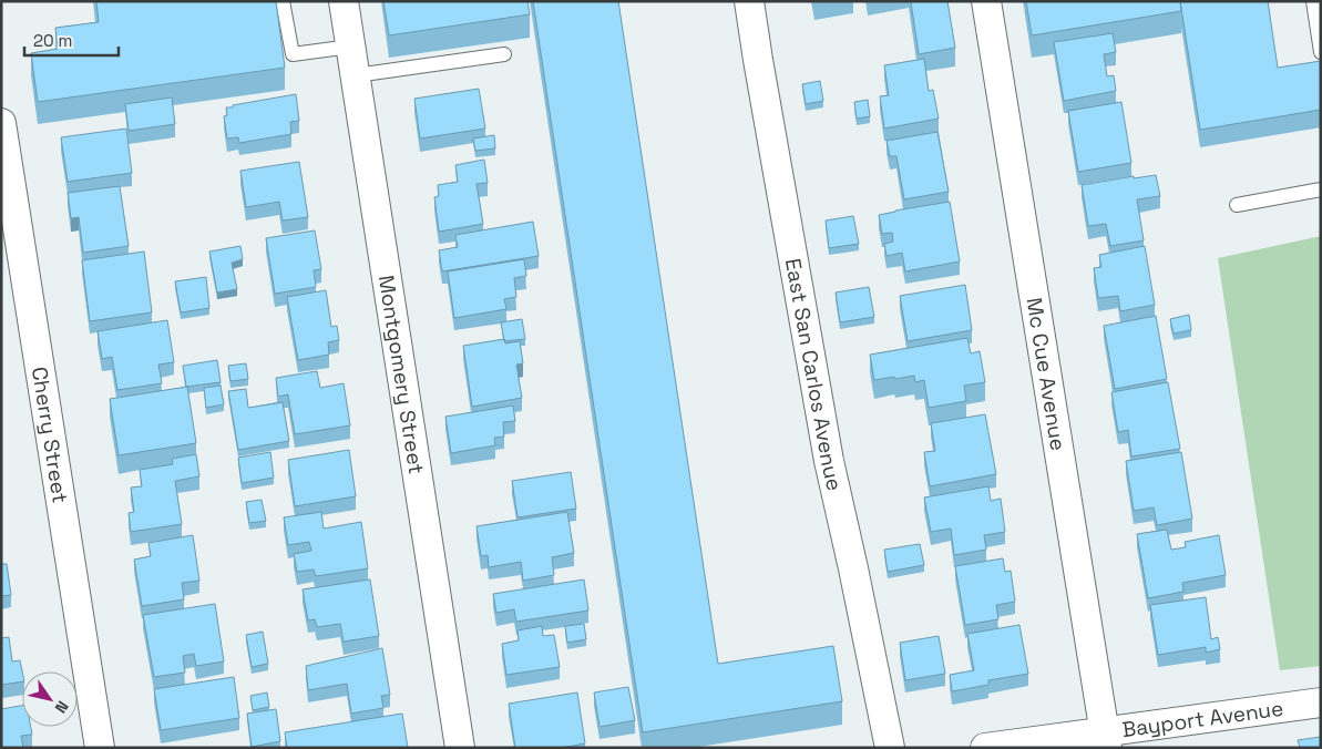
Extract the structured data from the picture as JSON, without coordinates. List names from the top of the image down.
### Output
{
  "streets": {
    "street": [
      "Montgomery Street",
      "Mc Cue Avenue",
      "East San Carlos Avenue",
      "Cherry Street",
      "Bayport Avenue"
    ]
  },
  "crossings": [
    ["Mc Cue Avenue", "Bayport Avenue"]
  ],
  "scale_bar": "20 m",
  "north": "bottom right"
}
